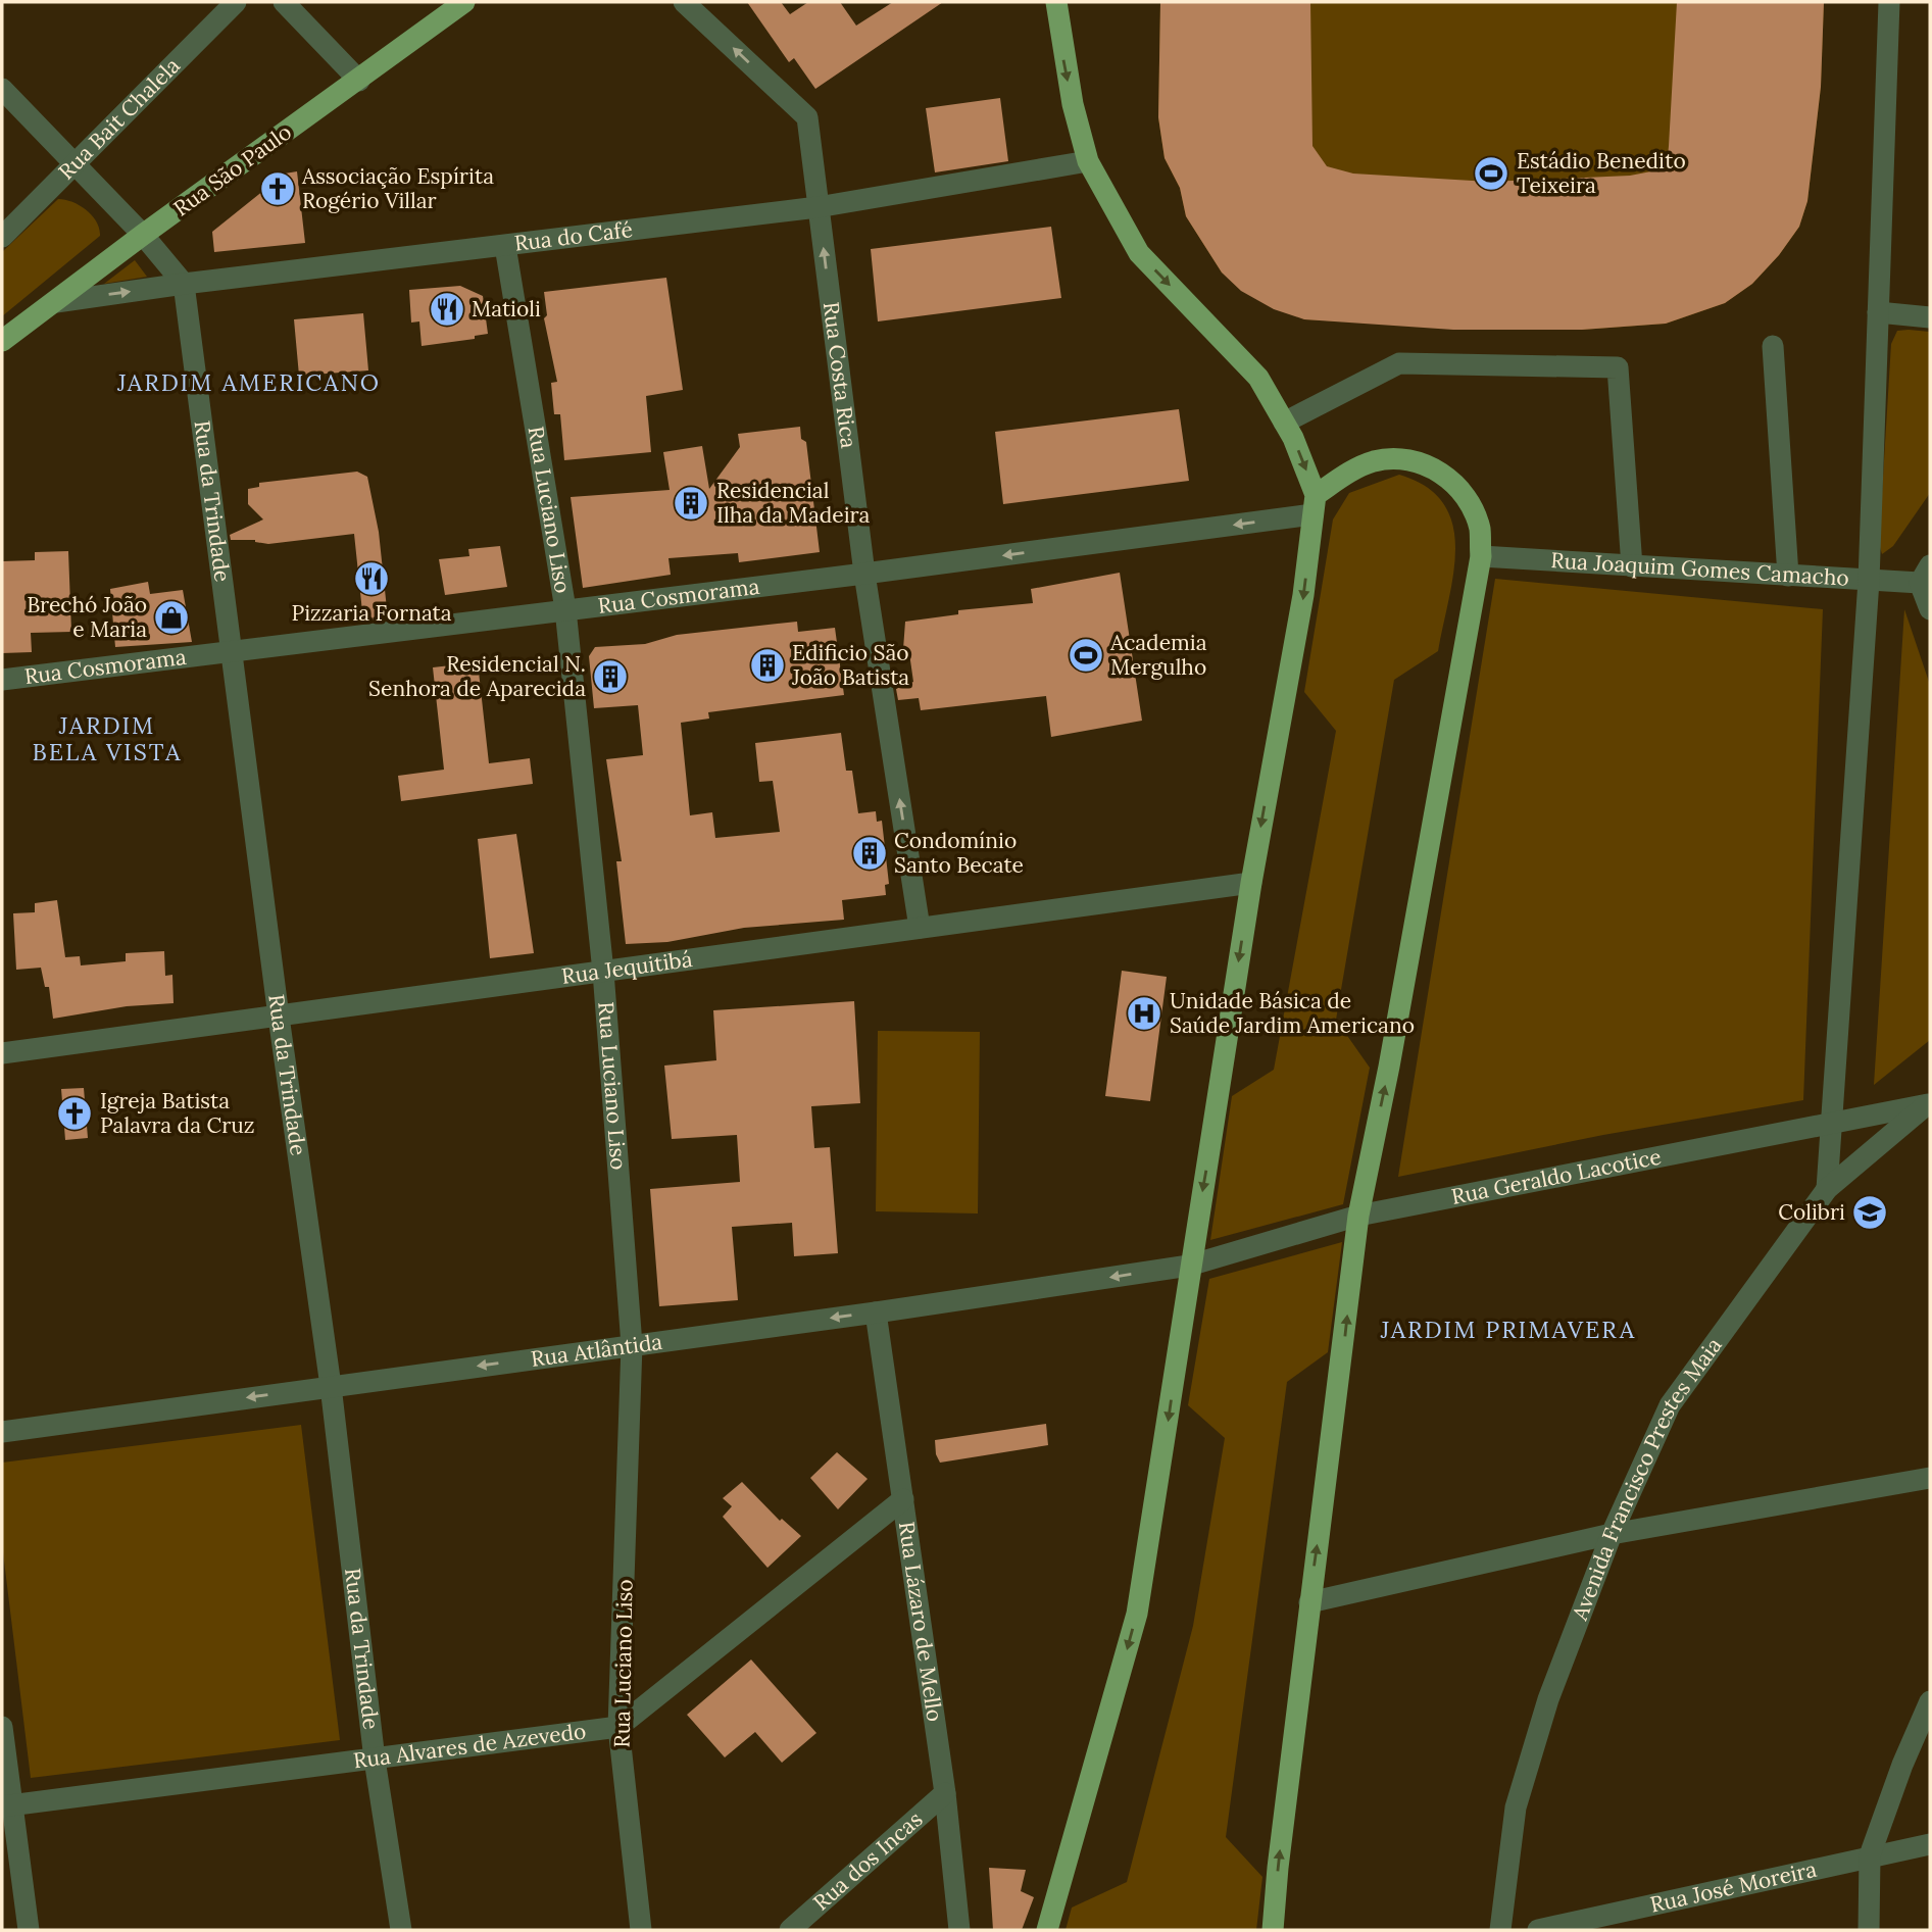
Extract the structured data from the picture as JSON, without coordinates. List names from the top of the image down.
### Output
{
  "streets": {
    "main road": ["Rua São Paulo"],
    "street": [
      "Rua Bait Chalela",
      "Rua do Café",
      "Rua Costa Rica",
      "Rua da Trindade",
      "Rua Luciano Liso",
      "Rua Joaquim Gomes Camacho",
      "Rua Cosmorama",
      "Rua Jequitibá",
      "Rua Geraldo Lacotice",
      "Rua Atlântida",
      "Avenida Francisco Prestes Maia",
      "Rua Lázaro de Mello",
      "Rua Alvares de Azevedo",
      "Rua dos Incas",
      "Rua José Moreira"
    ]
  },
  "crossings": [
    ["Rua São Paulo", "Rua do Café"],
    ["Rua do Café", "Rua Costa Rica"],
    ["Rua do Café", "Rua da Trindade"],
    ["Rua do Café", "Rua Luciano Liso"],
    ["Rua Costa Rica", "Rua Cosmorama"],
    ["Rua Costa Rica", "Rua Jequitibá"],
    ["Rua da Trindade", "Rua Cosmorama"],
    ["Rua da Trindade", "Rua Jequitibá"],
    ["Rua da Trindade", "Rua Atlântida"],
    ["Rua da Trindade", "Rua Alvares de Azevedo"],
    ["Rua Luciano Liso", "Rua Cosmorama"],
    ["Rua Luciano Liso", "Rua Jequitibá"],
    ["Rua Luciano Liso", "Rua Atlântida"],
    ["Rua Luciano Liso", "Rua Alvares de Azevedo"],
    ["Rua Geraldo Lacotice", "Rua Atlântida"],
    ["Rua Geraldo Lacotice", "Avenida Francisco Prestes Maia"],
    ["Rua Atlântida", "Rua Lázaro de Mello"],
    ["Rua Lázaro de Mello", "Rua dos Incas"]
  ],
  "one_way": ["Rua Costa Rica", "Rua Atlântida"],
  "districts": ["JARDIM AMERICANO", "JARDIM BELA VISTA", "JARDIM PRIMAVERA"],
  "places": {
    "sports": ["Estádio Benedito Teixeira", "Academia Mergulho"],
    "church": ["Associação Espírita Rogério Villar", "Igreja Batista Palavra da Cruz"],
    "restaurant": ["Matioli", "Pizzaria Fornata"],
    "building": [
      "Residencial Ilha da Madeira",
      "Edificio São João Batista",
      "Residencial N. Senhora de Aparecida",
      "Condomínio Santo Becate"
    ],
    "shop": ["Brechó João e Maria"],
    "hospital": ["Unidade Básica de Saúde Jardim Americano"],
    "school or university": ["Colibri"]
  }
}
